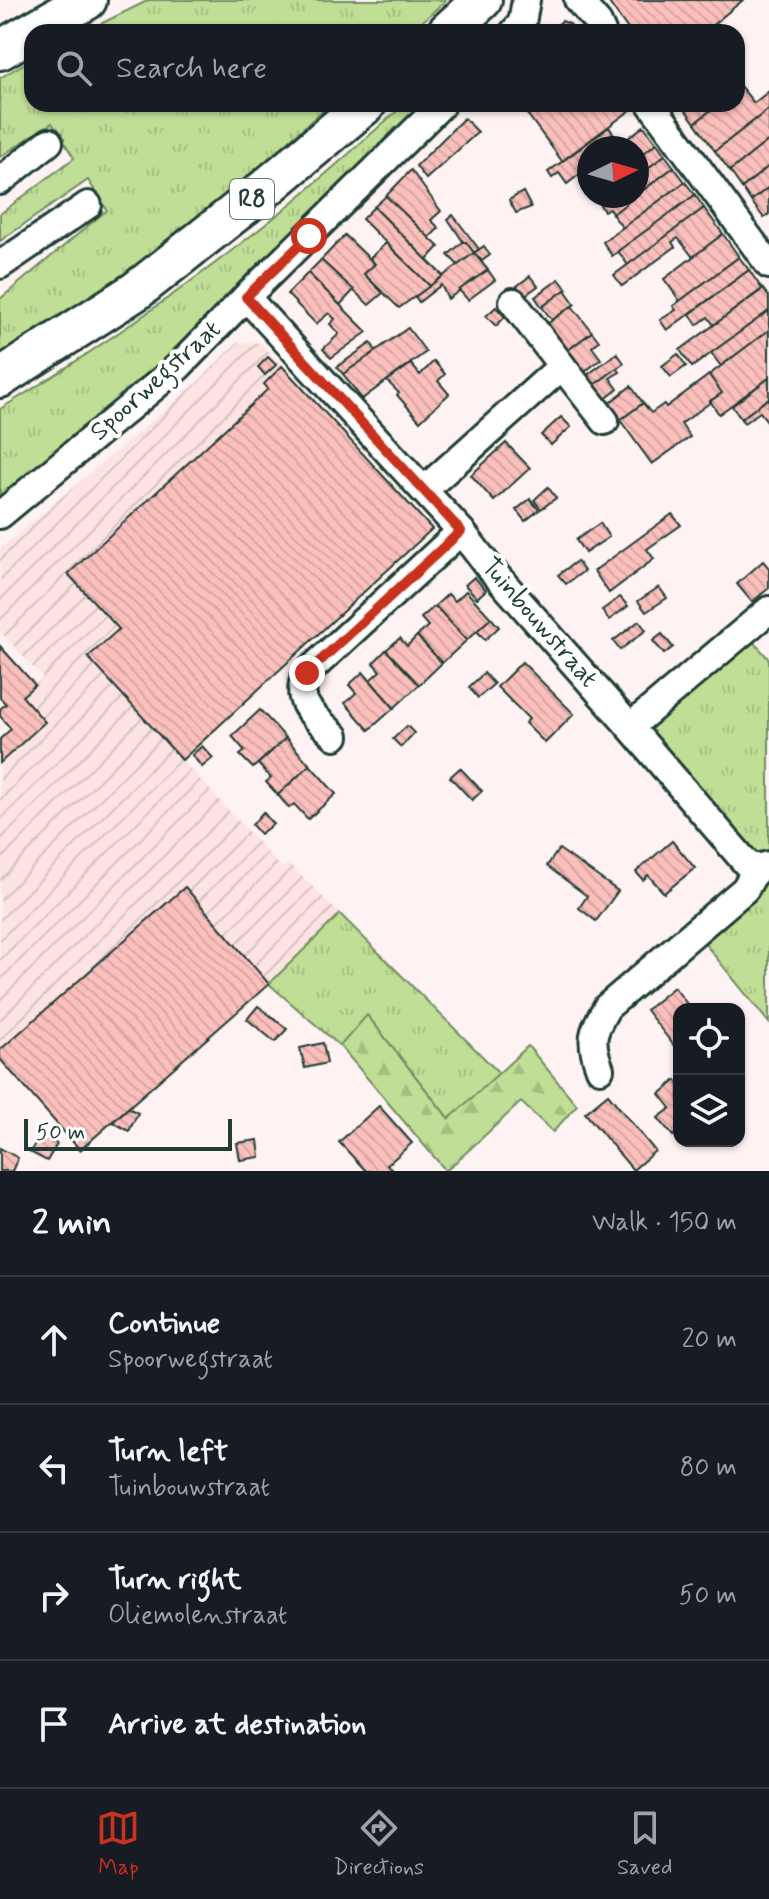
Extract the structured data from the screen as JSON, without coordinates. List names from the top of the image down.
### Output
{
  "streets": {
    "highway": ["R8"],
    "street": ["Spoorwegstraat", "Tuinbouwstraat"]
  },
  "crossings": [
    ["Spoorwegstraat", "Tuinbouwstraat"]
  ],
  "scale_bar": "50 m",
  "north": "right",
  "page": {
    "search": "Search here",
    "scale": "50 m",
    "heading": ["2 min", "Walk · 150 m"],
    "list": [
      ["Continue", "Spoorwegstraat", "20 m"],
      ["Turn left", "Tuinbouwstraat", "80 m"],
      ["Turn right", "Oliemolenstraat", "50 m"],
      "Arrive at destination"
    ],
    "nav": ["Map", "Directions", "Saved"]
  }
}
